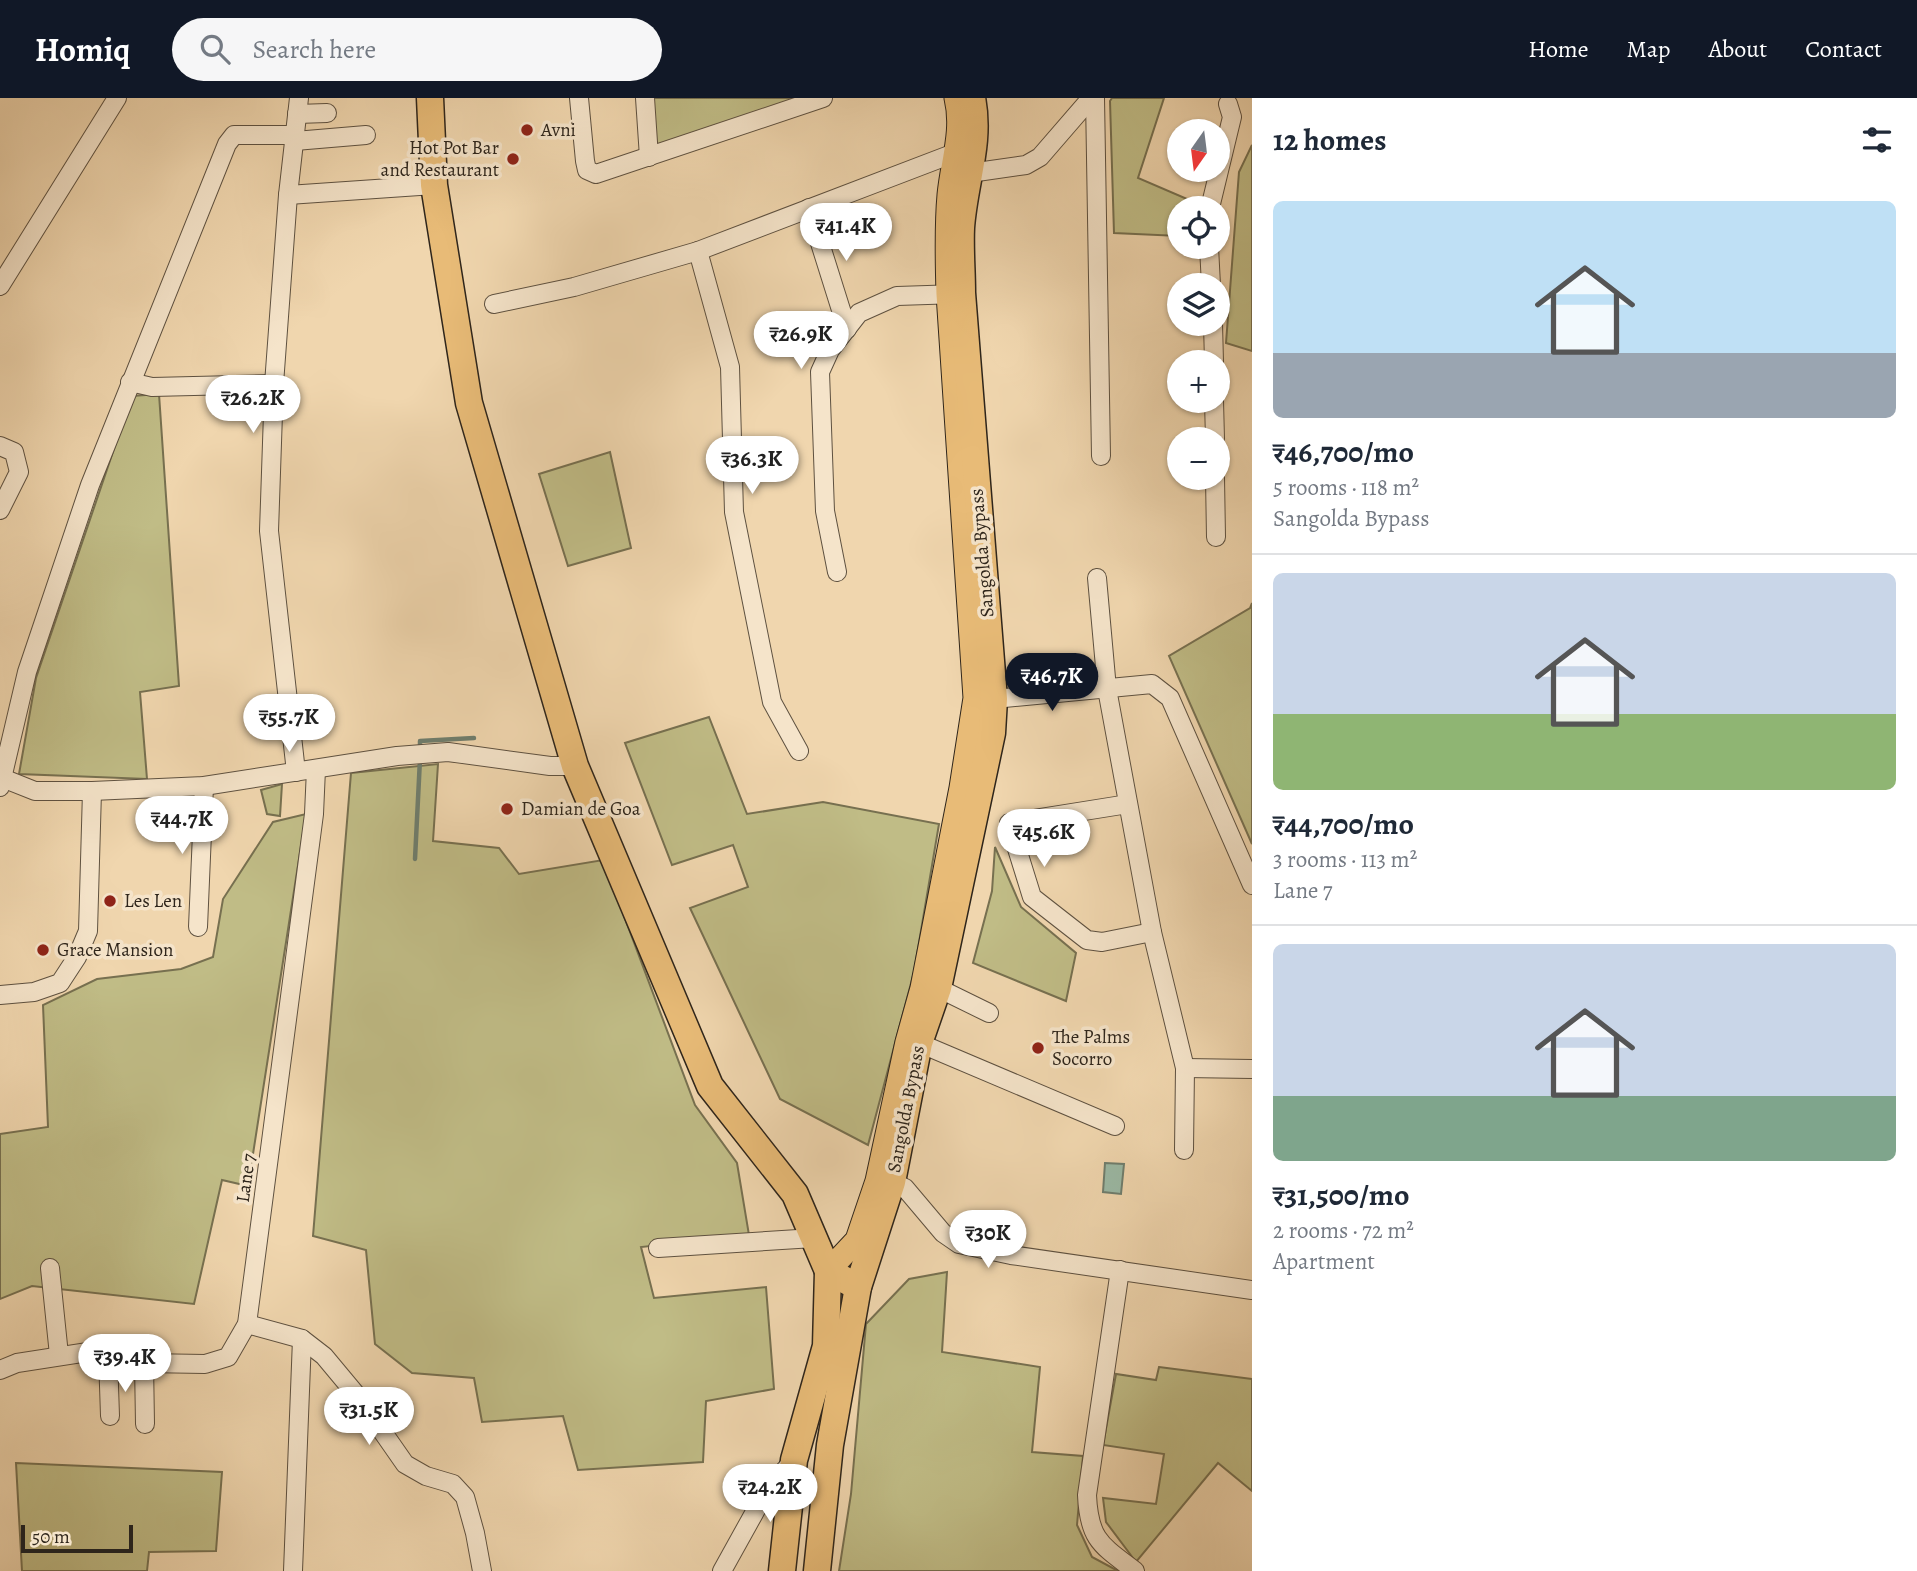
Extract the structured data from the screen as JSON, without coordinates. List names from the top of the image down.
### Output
{
  "streets": {
    "highway": ["Sangolda Bypass"],
    "street": ["Lane 7"]
  },
  "places": [
    "Avni",
    "Hot Pot Bar and Restaurant",
    "Damian de Goa",
    "Les Len",
    "Grace Mansion",
    "The Palms Socorro"
  ],
  "scale_bar": "50 m",
  "north": "bottom",
  "page": {
    "header": "Homiq",
    "search": "Search here",
    "nav": [
      "Home",
      "Map",
      "About",
      "Contact"
    ],
    "heading": "12 homes",
    "map_buttons": ["+", "−"],
    "list": [
      {
        "name": "₹46,700/mo",
        "note": "5 rooms · 118 m² · Sangolda Bypass"
      },
      {
        "name": "₹44,700/mo",
        "note": "3 rooms · 113 m² · Lane 7"
      },
      {
        "name": "₹31,500/mo",
        "note": "2 rooms · 72 m² · Apartment"
      }
    ],
    "price": [
      "₹41.4K",
      "₹26.9K",
      "₹26.2K",
      "₹36.3K",
      "₹46.7K",
      "₹55.7K",
      "₹44.7K",
      "₹45.6K",
      "₹30K",
      "₹39.4K",
      "₹31.5K",
      "₹24.2K"
    ],
    "scale": "50 m"
  }
}
